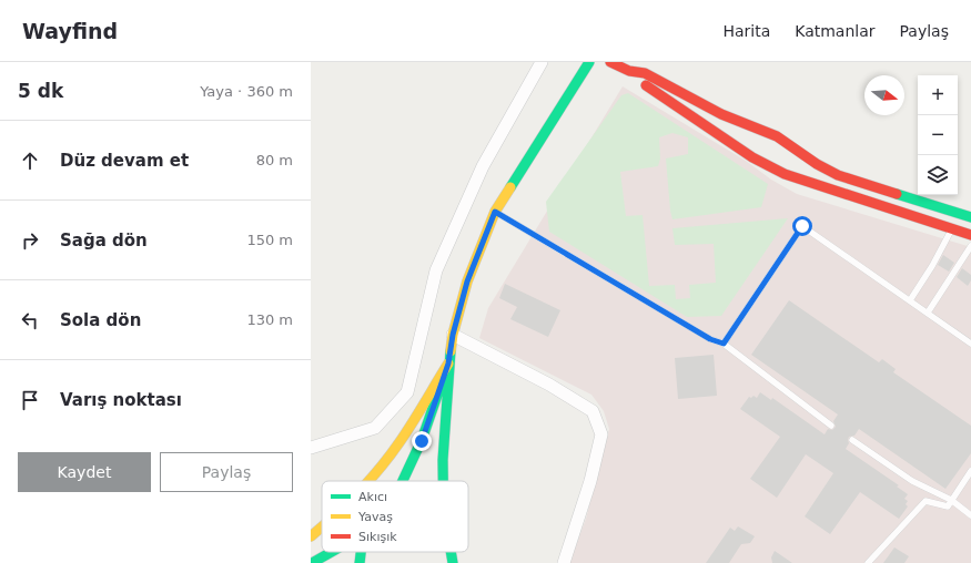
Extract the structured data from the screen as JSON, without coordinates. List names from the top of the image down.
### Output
{
  "legend": ["Akıcı", "Yavaş", "Sıkışık"],
  "north": "right",
  "page": {
    "header": "Wayfind",
    "nav": ["Harita", "Katmanlar", "Paylaş"],
    "heading": ["5 dk", "Yaya · 360 m"],
    "map_buttons": ["+", "−"],
    "list": [
      ["Düz devam et", "80 m"],
      ["Sağa dön", "150 m"],
      ["Sola dön", "130 m"],
      "Varış noktası"
    ],
    "buttons": ["Kaydet", "Paylaş"]
  }
}
